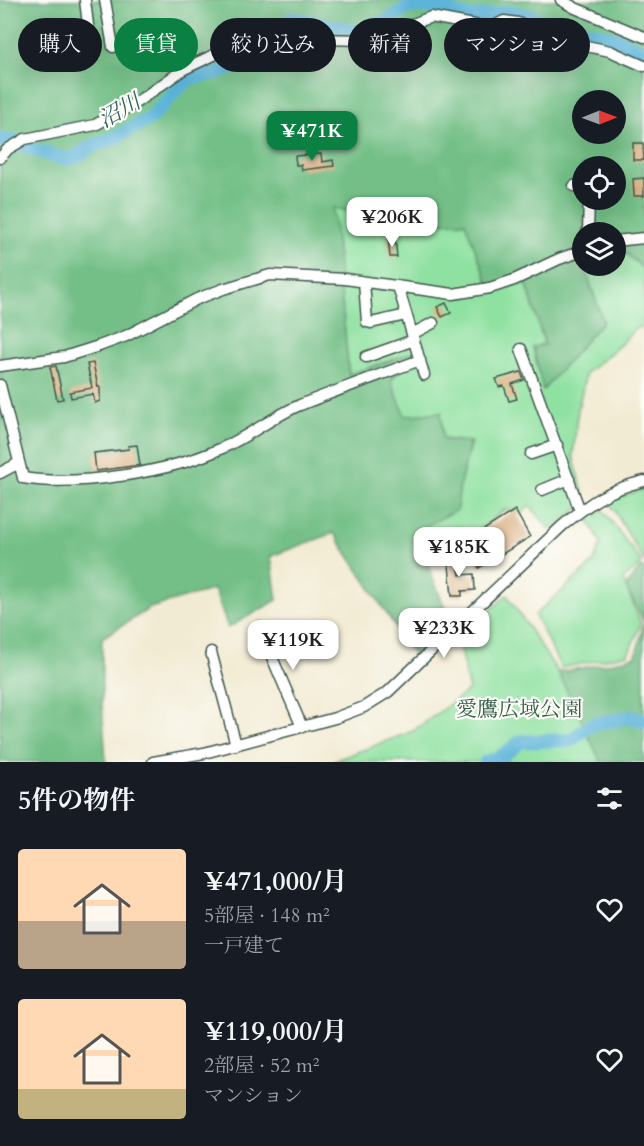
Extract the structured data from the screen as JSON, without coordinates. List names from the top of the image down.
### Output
{
  "water": ["沼川"],
  "parks": ["愛鷹広域公園"],
  "north": "right",
  "page": {
    "chip": [
      "購入",
      "賃貸",
      "絞り込み",
      "新着",
      "マンション"
    ],
    "price": [
      "¥471K",
      "¥206K",
      "¥185K",
      "¥233K",
      "¥119K"
    ],
    "heading": "5件の物件",
    "list": [
      {
        "name": "¥471,000/月",
        "note": "5部屋 · 148 m² · 一戸建て"
      },
      {
        "name": "¥119,000/月",
        "note": "2部屋 · 52 m² · マンション"
      }
    ]
  }
}
